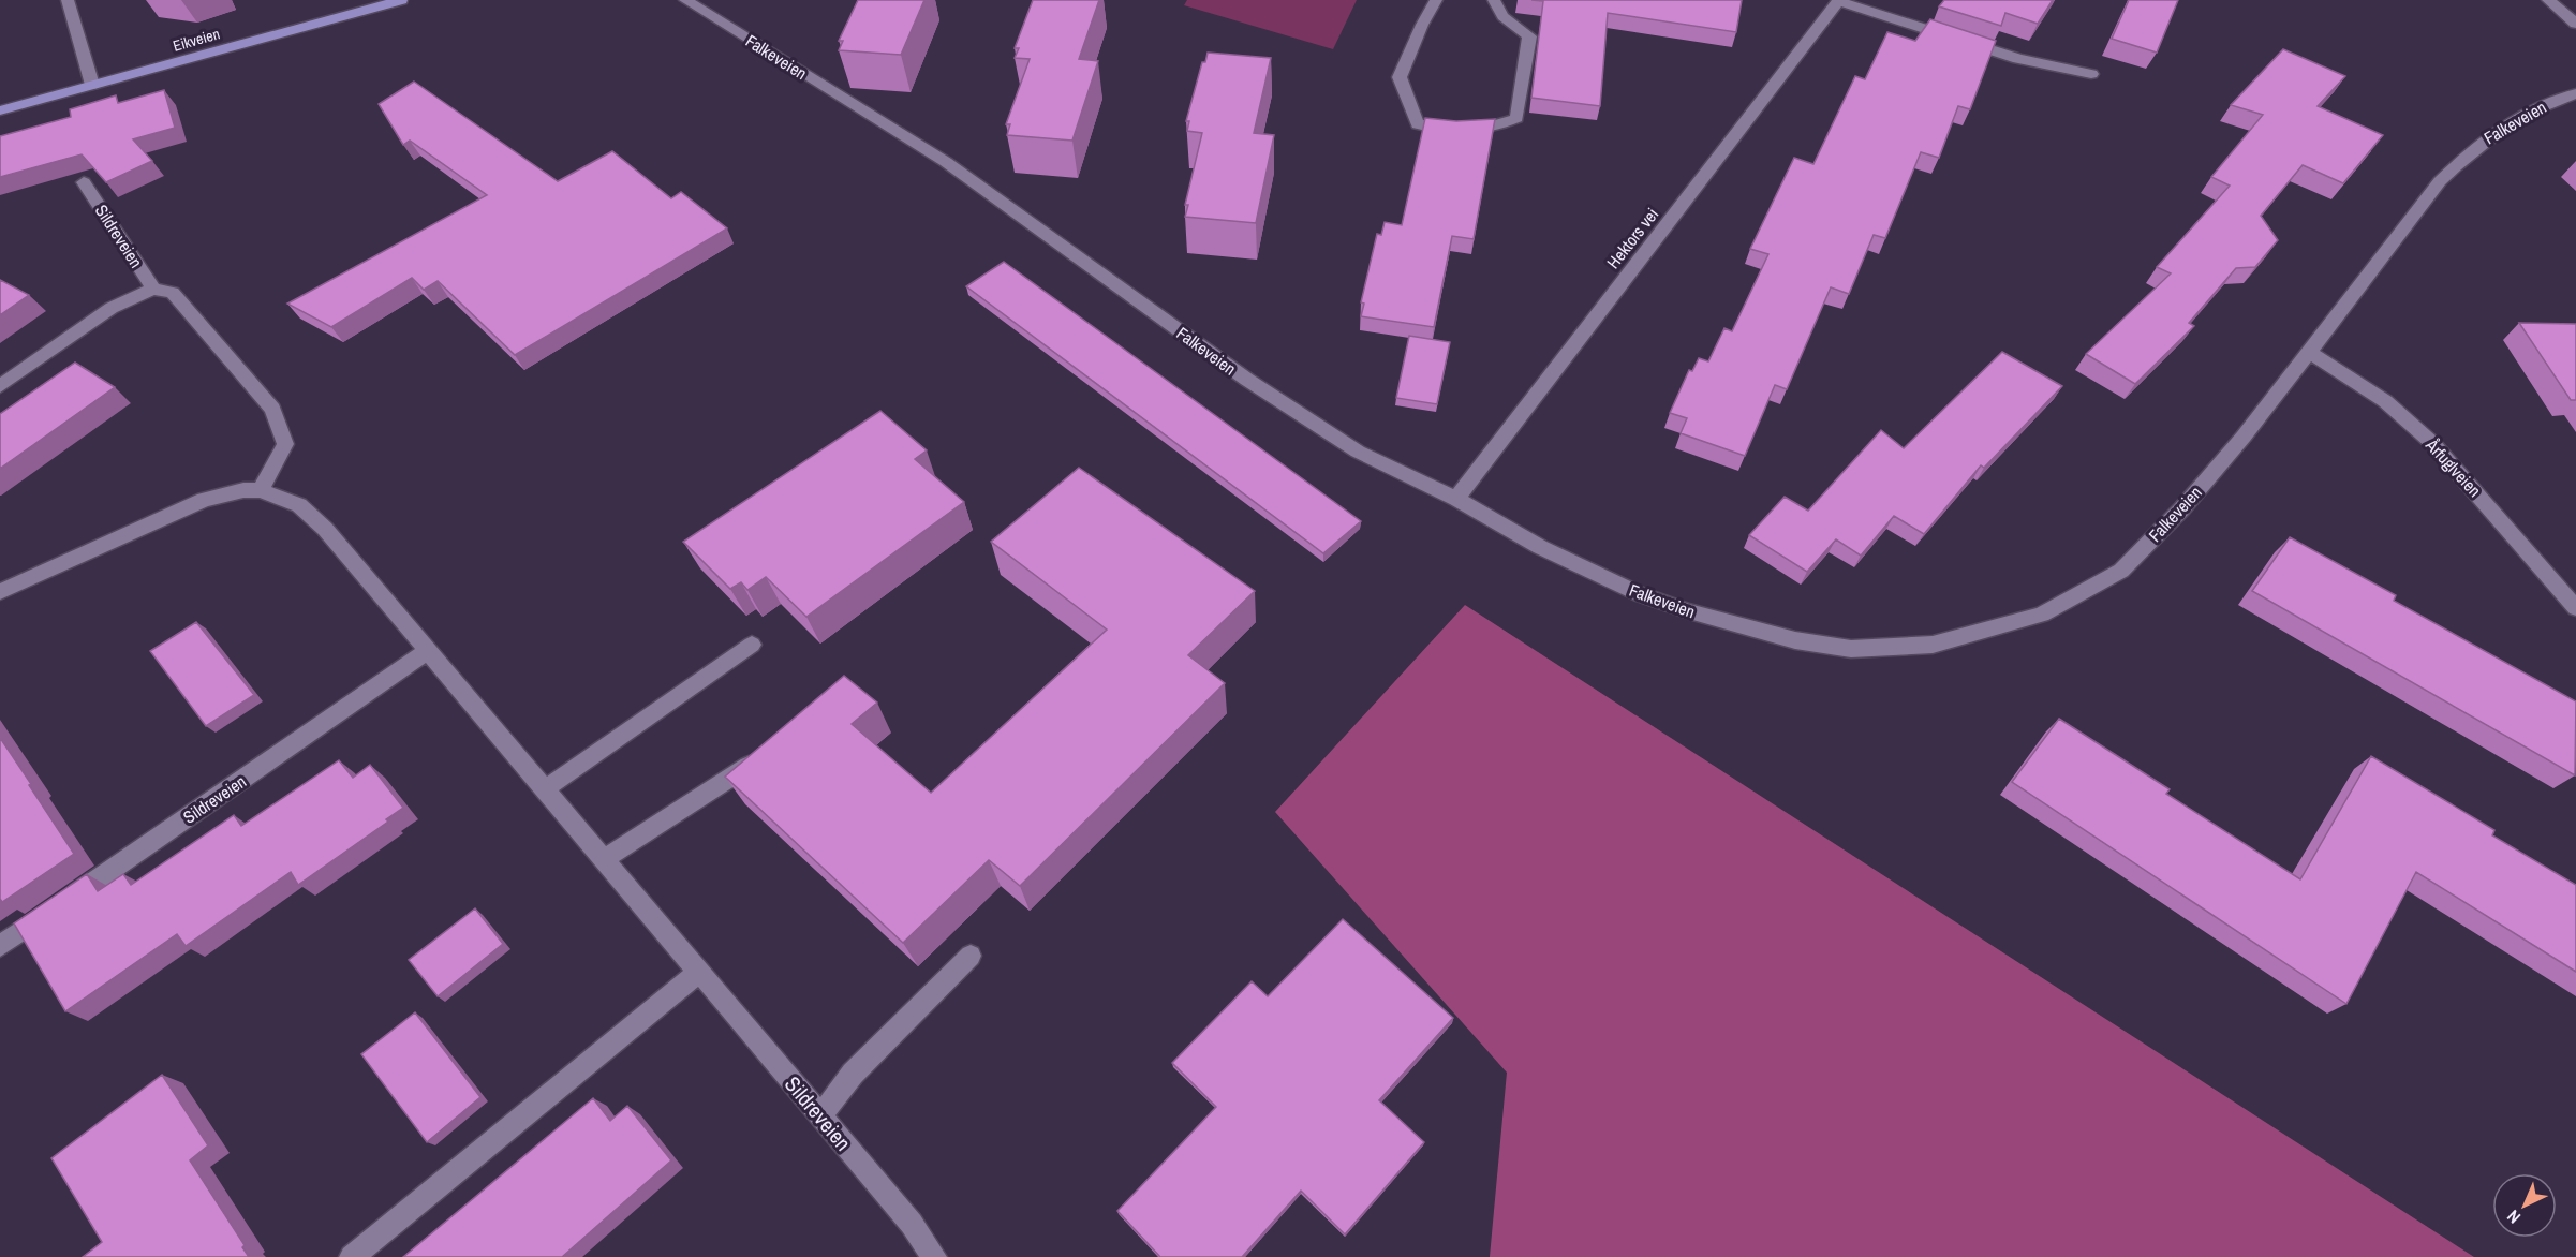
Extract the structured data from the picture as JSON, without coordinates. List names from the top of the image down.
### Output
{
  "streets": {
    "main road": ["Eikveien"],
    "street": [
      "Falkeveien",
      "Sildreveien",
      "Hektors vei",
      "Årfuglveien"
    ]
  },
  "crossings": [
    ["Falkeveien", "Hektors vei"],
    ["Falkeveien", "Årfuglveien"]
  ],
  "north": "bottom left"
}
